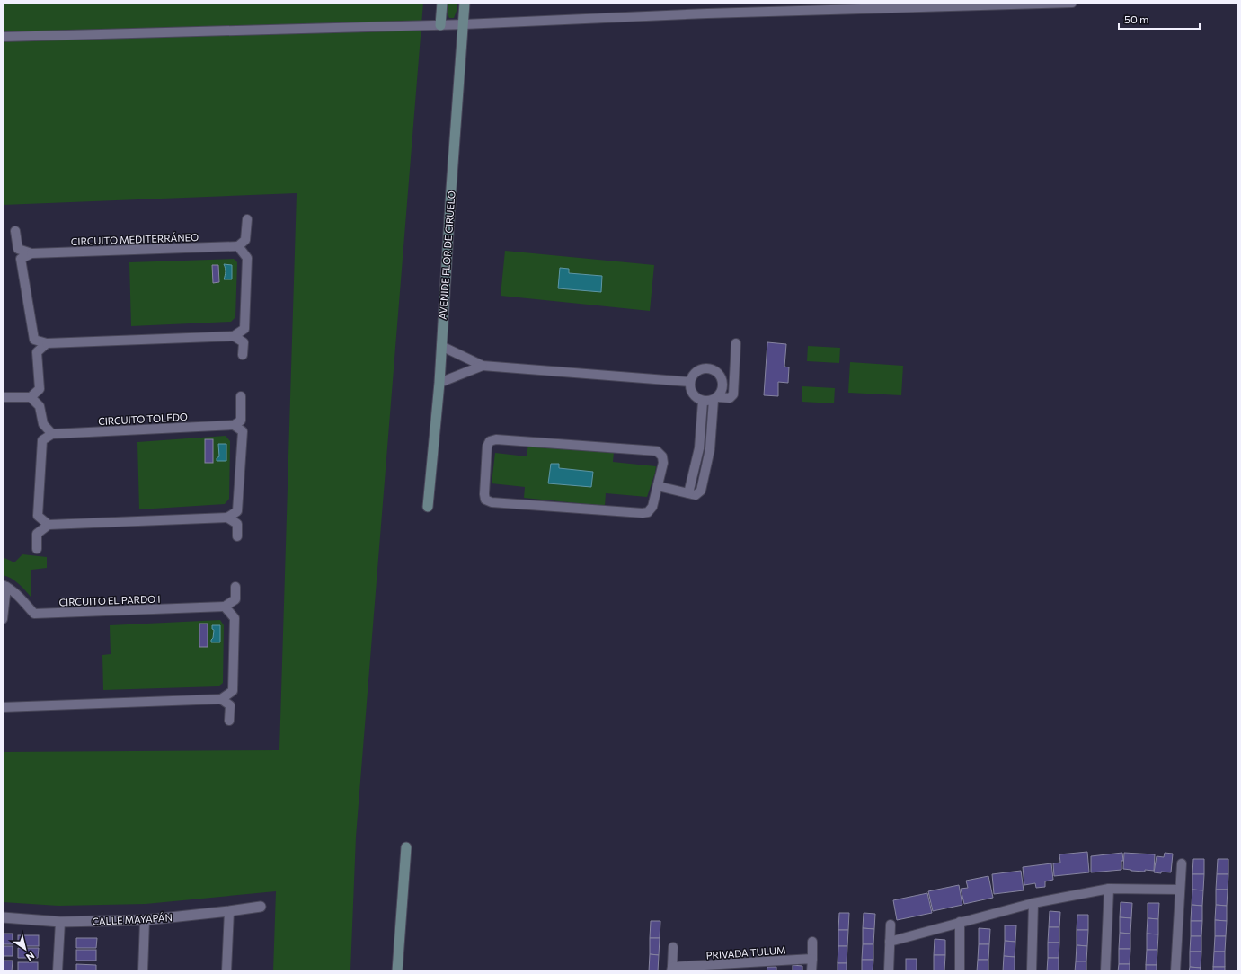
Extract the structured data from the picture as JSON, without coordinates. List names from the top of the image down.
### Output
{
  "streets": {
    "main road": ["AVENIDE FLOR DE CIRUELO"],
    "street": [
      "CIRCUITO MEDITERRÁNEO",
      "CIRCUITO TOLEDO",
      "CIRCUITO EL PARDO I",
      "CALLE MAYAPÁN",
      "PRIVADA TULUM"
    ]
  },
  "scale_bar": "50 m",
  "north": "bottom right"
}
